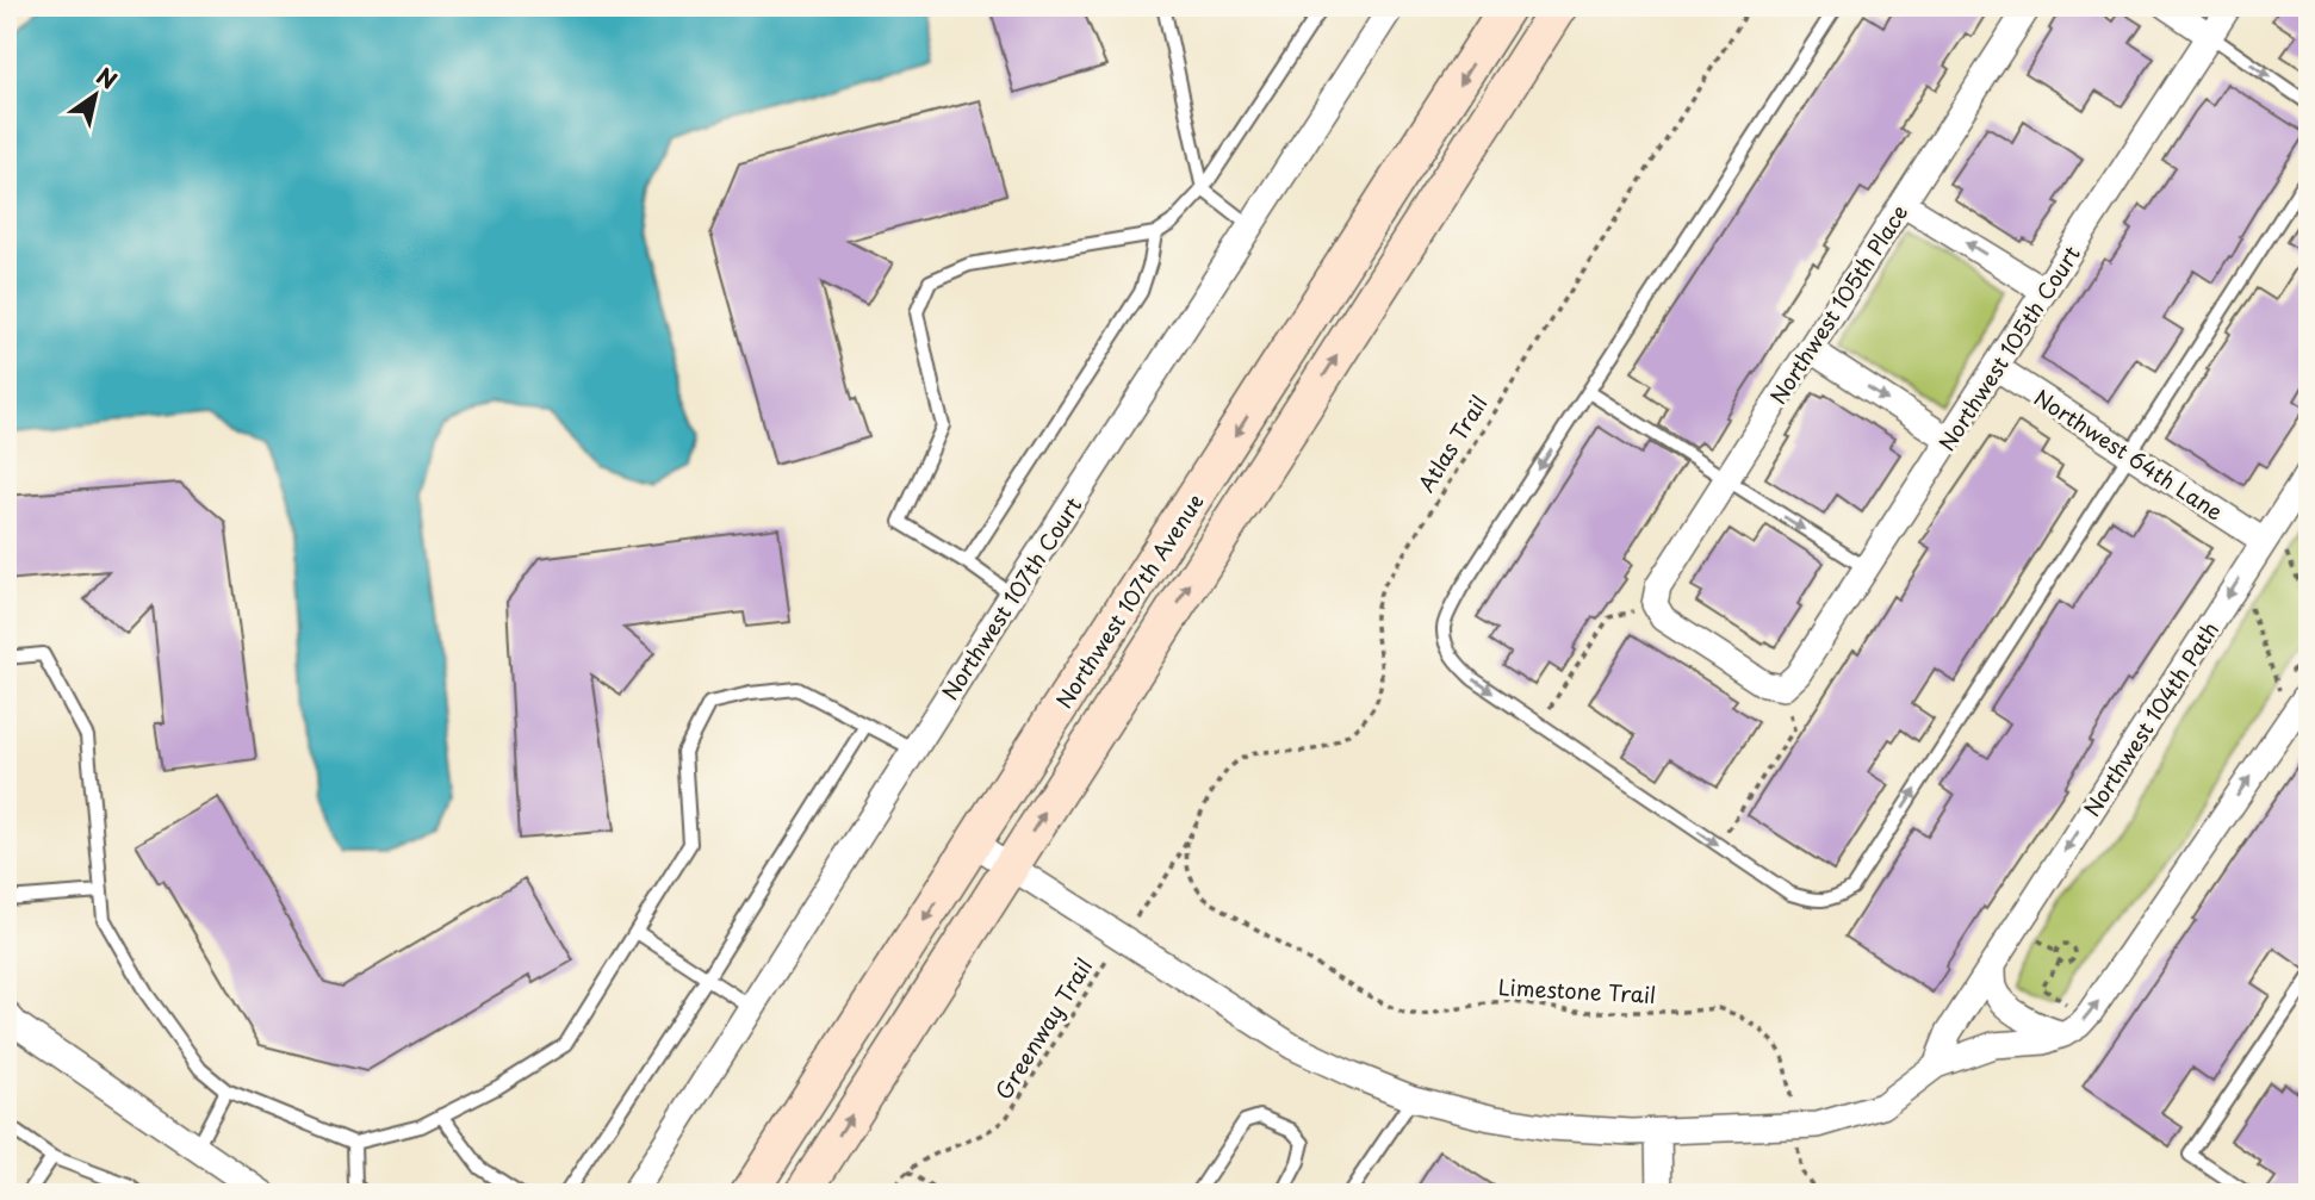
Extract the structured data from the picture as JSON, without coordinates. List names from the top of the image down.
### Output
{
  "streets": {
    "main road": ["Northwest 107th Avenue"],
    "street": [
      "Northwest 105th Place",
      "Northwest 105th Court",
      "Northwest 64th Lane",
      "Northwest 107th Court",
      "Northwest 104th Path"
    ],
    "path": ["Atlas Trail", "Limestone Trail", "Greenway Trail"]
  },
  "crossings": [
    ["Northwest 105th Court", "Northwest 64th Lane"],
    ["Atlas Trail", "Limestone Trail"],
    ["Atlas Trail", "Greenway Trail"],
    ["Northwest 64th Lane", "Northwest 104th Path"],
    ["Limestone Trail", "Greenway Trail"]
  ],
  "north": "top right"
}
